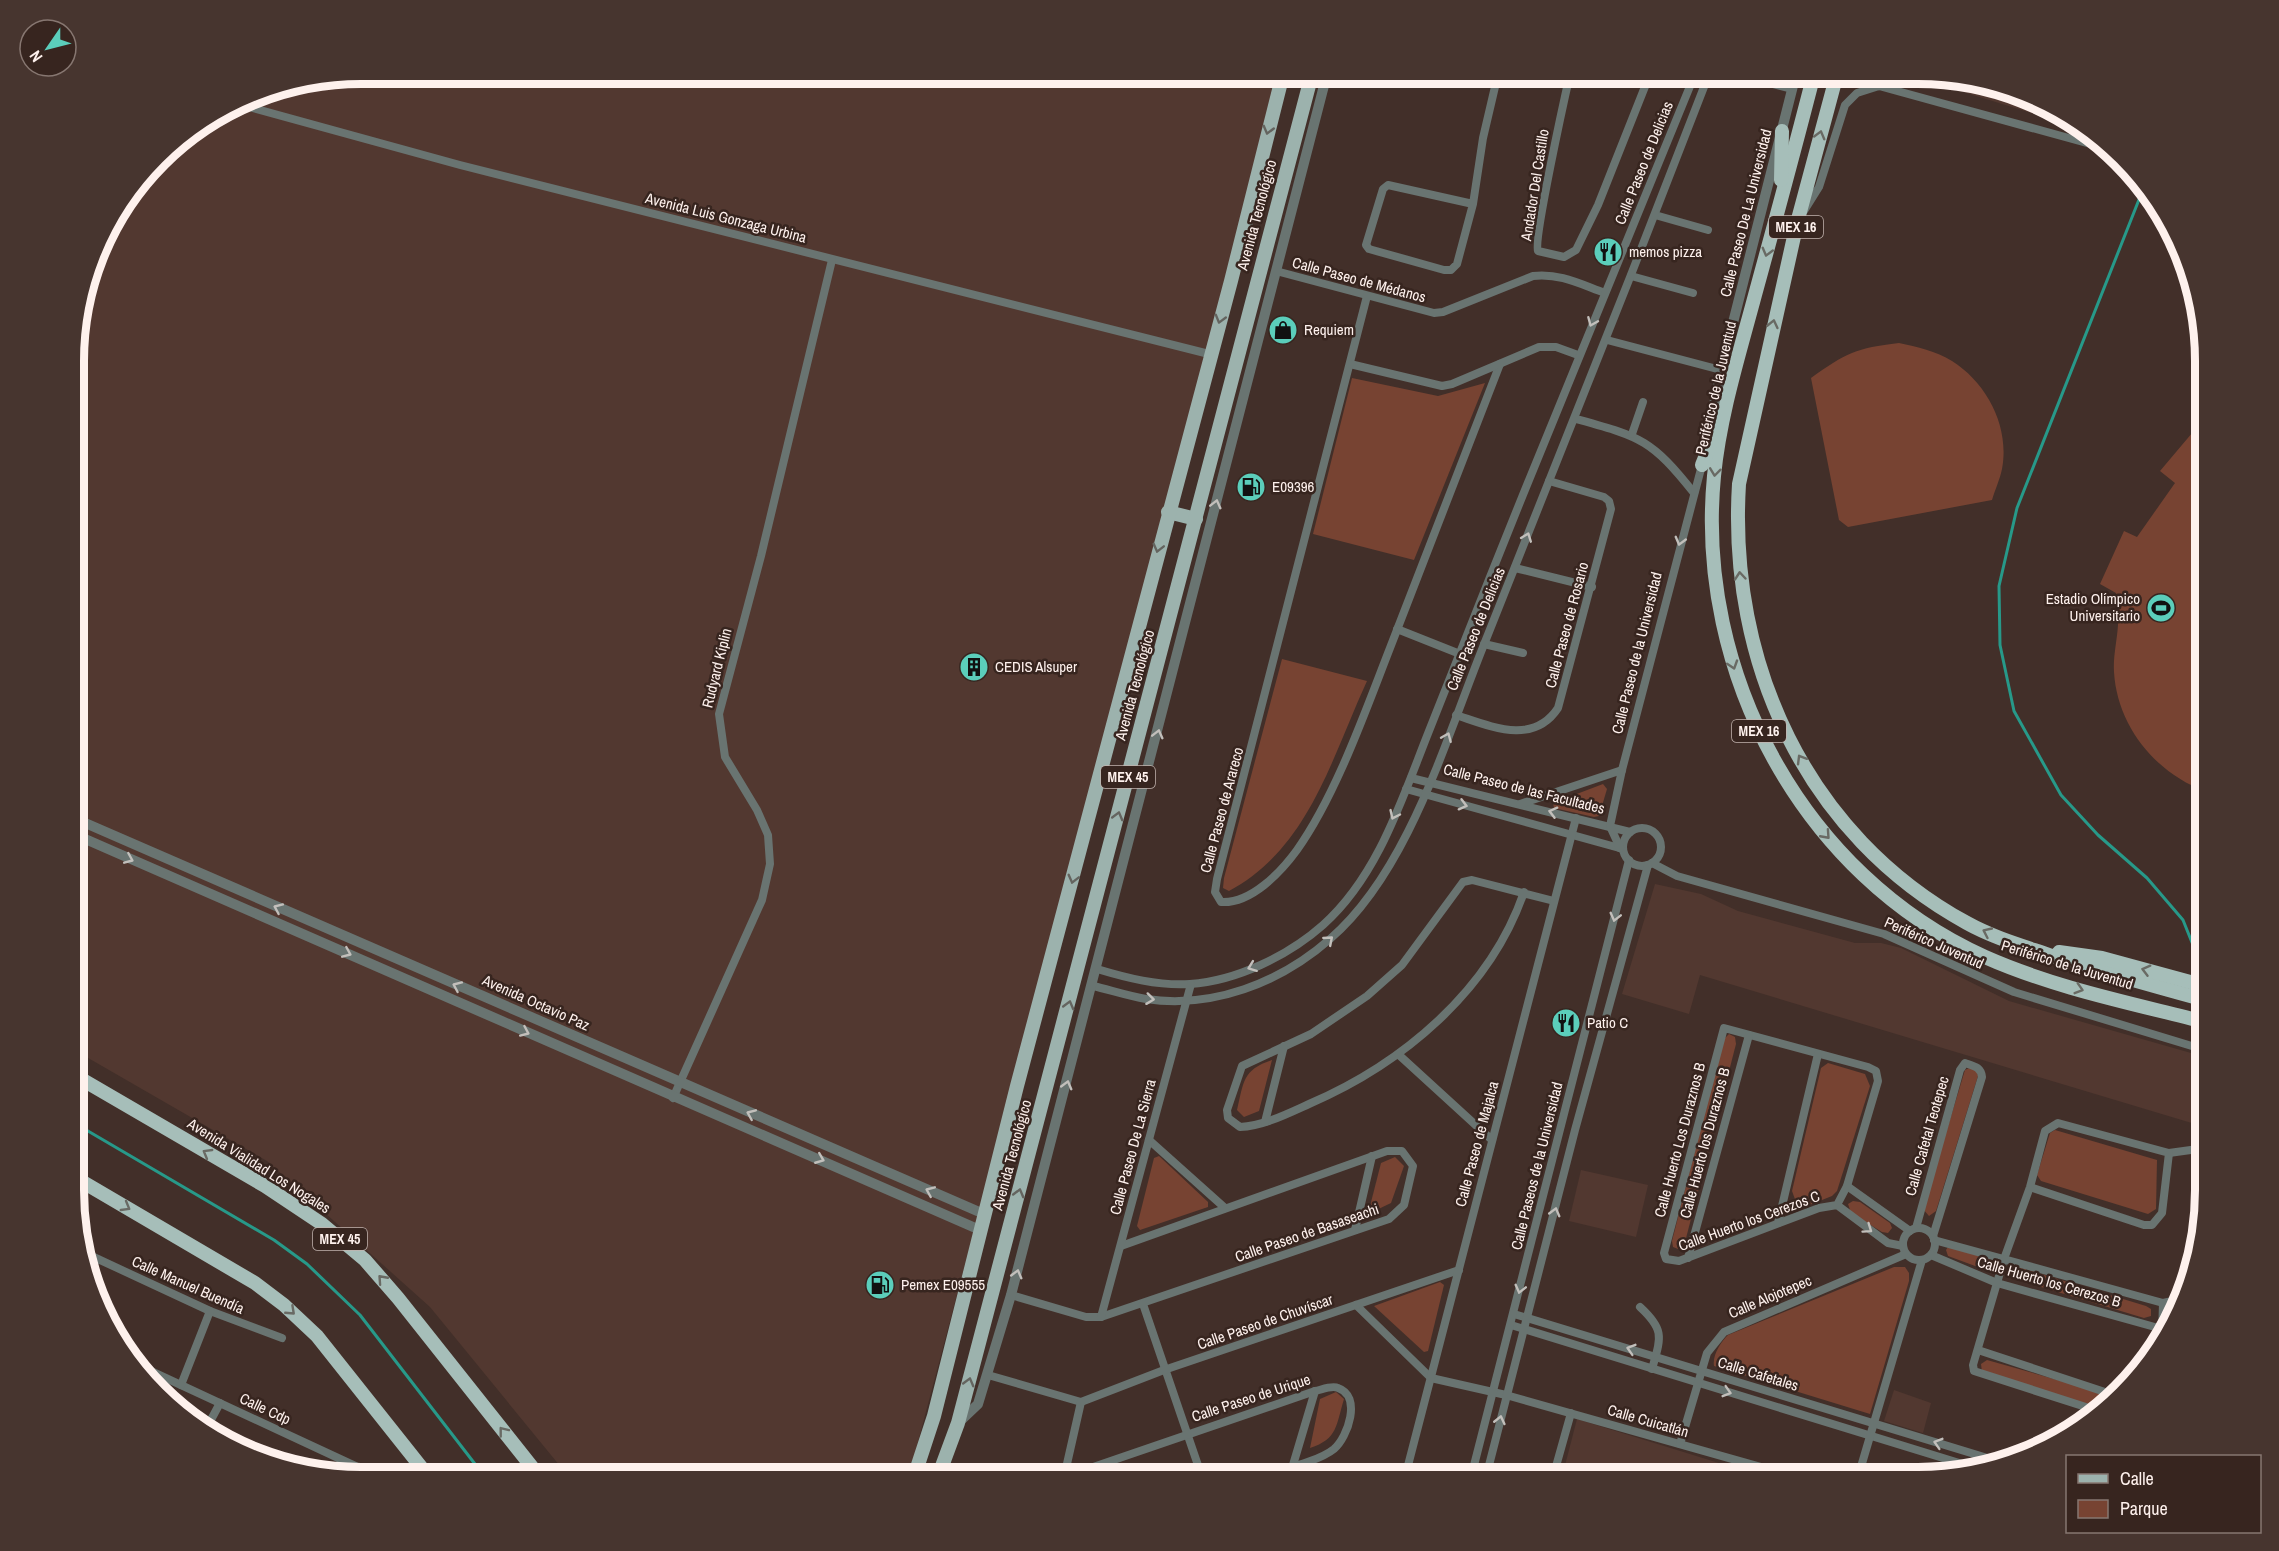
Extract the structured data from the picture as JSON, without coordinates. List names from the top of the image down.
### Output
{
  "streets": {
    "highway": [
      "MEX 16",
      "Periférico de la Juventud",
      "MEX 45",
      "Avenida Vialidad Los Nogales"
    ],
    "main road": ["Avenida Tecnológico"],
    "street": [
      "Calle Paseo de Delicias",
      "Andador Del Castillo",
      "Calle Paseo De La Universidad",
      "Avenida Luis Gonzaga Urbina",
      "Calle Paseo de Médanos",
      "Calle Paseo de Rosario",
      "Calle Paseo de la Universidad",
      "Rudyard Kiplin",
      "Calle Paseo de las Facultades",
      "Calle Paseo de Arareco",
      "Periférico Juventud",
      "Avenida Octavio Paz",
      "Calle Cafetal Teotepec",
      "Calle Huerto Los Duraznos B",
      "Calle Huerto los Duraznos B",
      "Calle Paseo de Majalca",
      "Calle Paseo De La Sierra",
      "Calle Paseos de la Universidad",
      "Calle Huerto los Cerezos C",
      "Calle Paseo de Basaseachi",
      "Calle Huerto los Cerezos B",
      "Calle Manuel Buendía",
      "Calle Alojotepec",
      "Calle Paseo de Chuvíscar",
      "Calle Cafetales",
      "Calle Paseo de Urique",
      "Calle Cdp",
      "Calle Cuicatlán"
    ]
  },
  "crossings": [
    ["Calle Paseo de Delicias", "Calle Paseo de Médanos"],
    ["Calle Paseo de Delicias", "Calle Paseo de Rosario"],
    ["Calle Paseo de Delicias", "Calle Paseo de las Facultades"],
    ["Calle Paseo de Delicias", "Calle Paseo De La Sierra"],
    ["Calle Paseo De La Universidad", "Calle Paseo de la Universidad"],
    ["Avenida Tecnológico", "Avenida Luis Gonzaga Urbina"],
    ["Avenida Tecnológico", "Avenida Octavio Paz"],
    ["Avenida Luis Gonzaga Urbina", "Rudyard Kiplin"],
    ["MEX 16", "Periférico de la Juventud"],
    ["Calle Paseo de Médanos", "Calle Paseo de Arareco"],
    ["Calle Paseo de la Universidad", "Calle Paseo de las Facultades"],
    ["Rudyard Kiplin", "Avenida Octavio Paz"],
    ["Calle Paseo de las Facultades", "Periférico Juventud"],
    ["Calle Paseo de las Facultades", "Calle Paseo de Majalca"],
    ["Calle Paseo de las Facultades", "Calle Paseos de la Universidad"],
    ["Periférico Juventud", "Calle Paseos de la Universidad"],
    ["Calle Cafetal Teotepec", "Calle Huerto los Cerezos C"],
    ["Calle Cafetal Teotepec", "Calle Huerto los Cerezos B"],
    ["Calle Cafetal Teotepec", "Calle Alojotepec"],
    ["Calle Huerto Los Duraznos B", "Calle Huerto los Duraznos B"],
    ["Calle Huerto Los Duraznos B", "Calle Huerto los Cerezos C"],
    ["Calle Huerto los Duraznos B", "Calle Huerto los Cerezos C"],
    ["Calle Paseo de Majalca", "Calle Paseo de Chuvíscar"],
    ["Calle Paseo de Majalca", "Calle Cuicatlán"],
    ["Calle Paseo De La Sierra", "Calle Paseo de Basaseachi"],
    ["Calle Paseos de la Universidad", "Calle Cafetales"],
    ["Calle Paseos de la Universidad", "Calle Cuicatlán"],
    ["Calle Huerto los Cerezos C", "Calle Huerto los Cerezos B"],
    ["Calle Huerto los Cerezos C", "Calle Alojotepec"],
    ["Calle Huerto los Cerezos B", "Calle Alojotepec"],
    ["Calle Alojotepec", "Calle Cafetales"],
    ["Calle Alojotepec", "Calle Cuicatlán"]
  ],
  "one_way": ["Calle Paseo de la Universidad"],
  "places": {
    "restaurant": ["memos pizza", "Patio C"],
    "shop": ["Requiem"],
    "fuel station": ["E09396", "Pemex E09555"],
    "sports": ["Estadio Olímpico Universitario"],
    "building": ["CEDIS Alsuper"]
  },
  "legend": ["Calle", "Parque"],
  "north": "bottom left"
}
